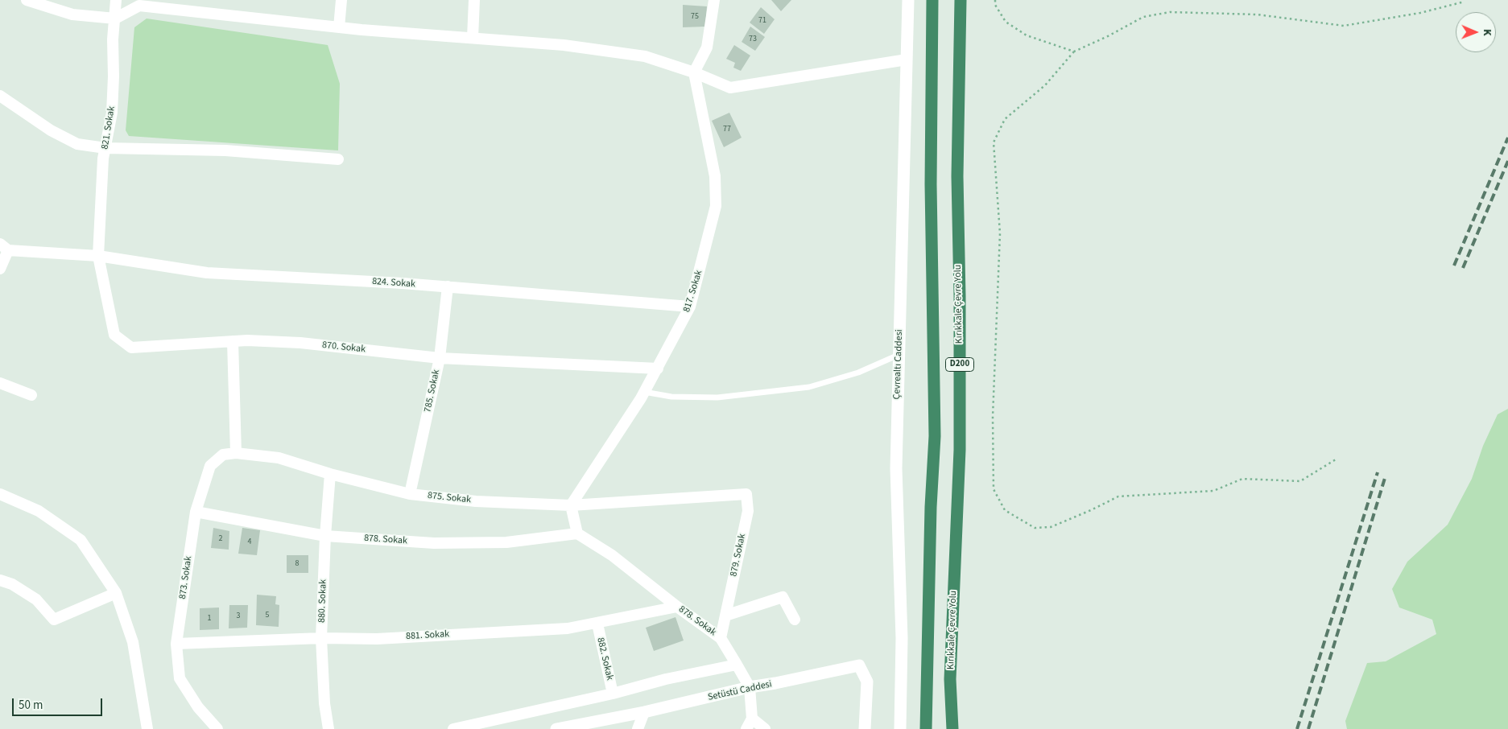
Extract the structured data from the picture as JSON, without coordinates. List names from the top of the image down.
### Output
{
  "streets": {
    "highway": ["Kırıkkale Çevre Yolu", "D200"],
    "main road": ["Çevrealtı Caddesi", "Setüstü Caddesi"],
    "street": [
      "821. Sokak",
      "824. Sokak",
      "817. Sokak",
      "870. Sokak",
      "785. Sokak",
      "875. Sokak",
      "878. Sokak",
      "879. Sokak",
      "873. Sokak",
      "880. Sokak",
      "881. Sokak",
      "882. Sokak"
    ]
  },
  "crossings": [
    ["821. Sokak", "824. Sokak"],
    ["821. Sokak", "870. Sokak"],
    ["824. Sokak", "817. Sokak"],
    ["824. Sokak", "870. Sokak"],
    ["824. Sokak", "785. Sokak"],
    ["817. Sokak", "870. Sokak"],
    ["817. Sokak", "875. Sokak"],
    ["870. Sokak", "785. Sokak"],
    ["785. Sokak", "875. Sokak"],
    ["875. Sokak", "878. Sokak"],
    ["875. Sokak", "879. Sokak"],
    ["875. Sokak", "873. Sokak"],
    ["875. Sokak", "880. Sokak"],
    ["878. Sokak", "879. Sokak"],
    ["878. Sokak", "873. Sokak"],
    ["878. Sokak", "880. Sokak"],
    ["878. Sokak", "881. Sokak"],
    ["873. Sokak", "881. Sokak"],
    ["880. Sokak", "881. Sokak"],
    ["881. Sokak", "882. Sokak"]
  ],
  "house_numbers": [
    "75",
    "71",
    "73",
    "77",
    "2",
    "4",
    "8",
    "5",
    "3",
    "1"
  ],
  "scale_bar": "50 m",
  "north": "right"
}
